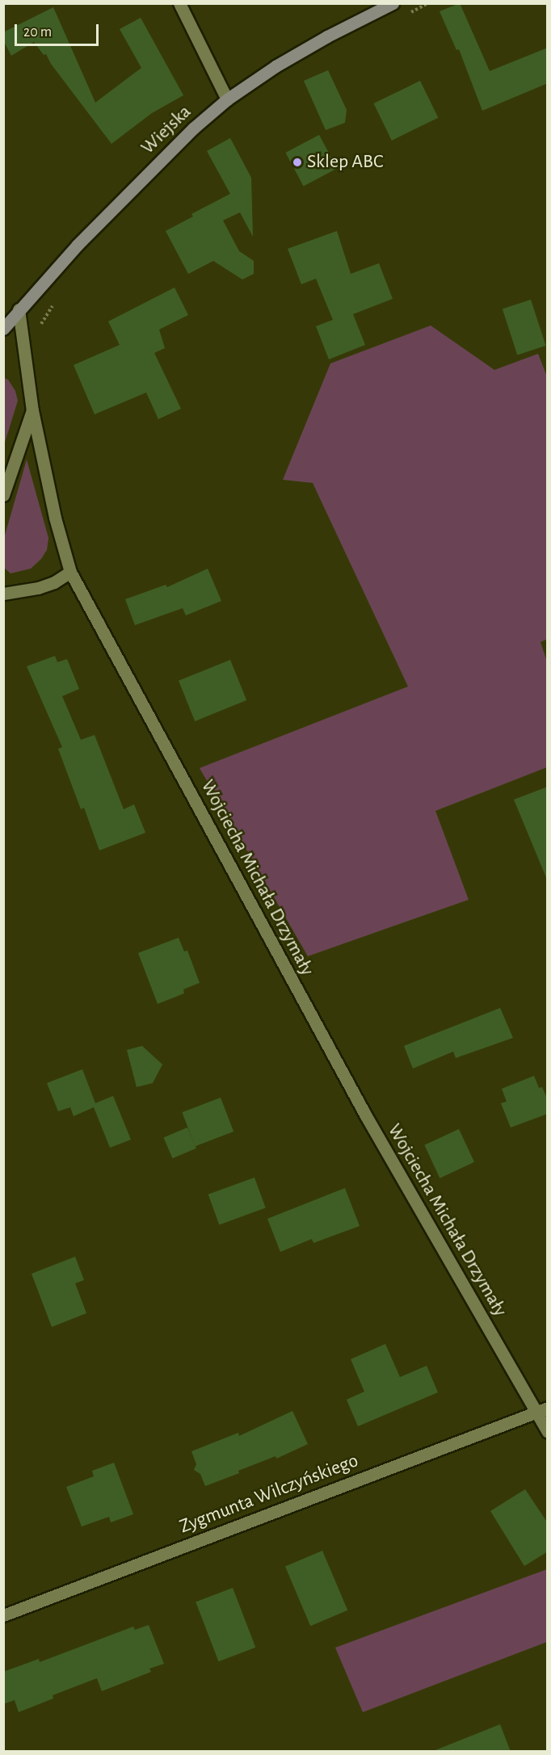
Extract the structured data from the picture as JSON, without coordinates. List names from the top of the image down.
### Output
{
  "streets": {
    "street": ["Wiejska", "Wojciecha Michała Drzymały", "Zygmunta Wilczyńskiego"]
  },
  "crossings": [
    ["Wiejska", "Wojciecha Michała Drzymały"],
    ["Wojciecha Michała Drzymały", "Zygmunta Wilczyńskiego"]
  ],
  "places": ["Sklep ABC"],
  "scale_bar": "20 m"
}
